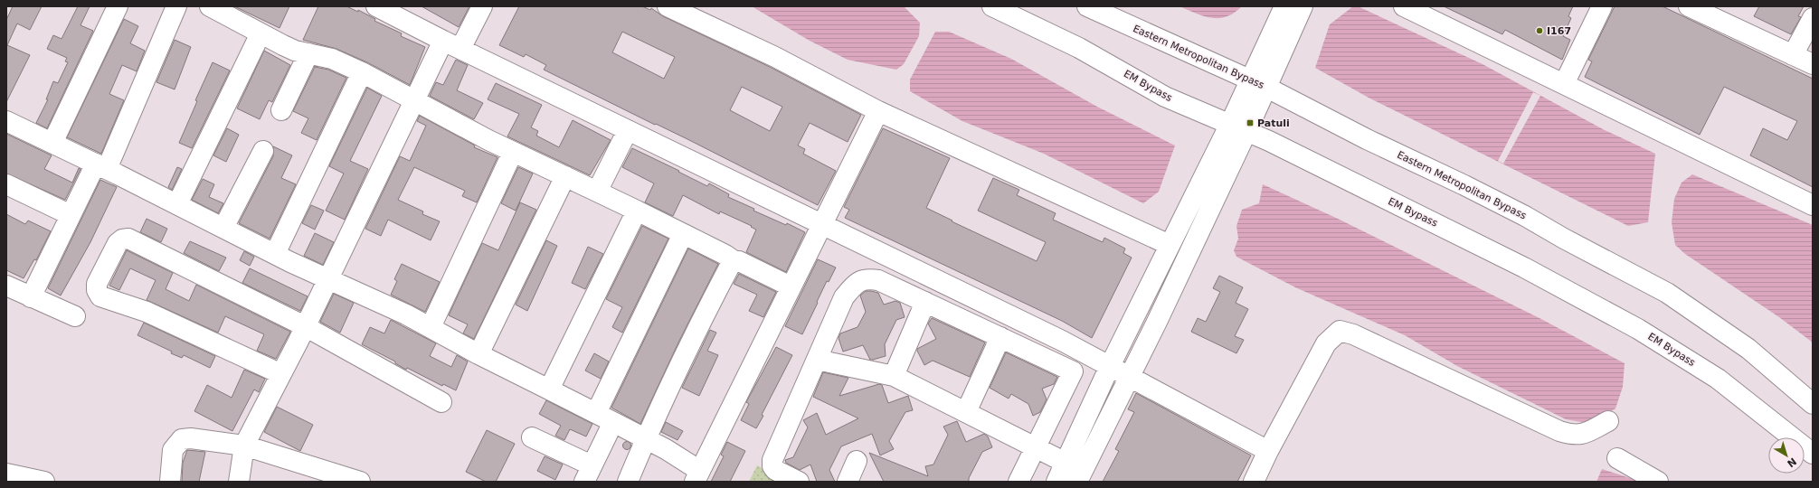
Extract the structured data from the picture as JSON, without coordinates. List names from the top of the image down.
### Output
{
  "streets": {
    "street": ["Eastern Metropolitan Bypass", "EM Bypass"]
  },
  "places": {
    "other": ["I167"],
    "transit": ["Patuli"]
  },
  "north": "bottom right"
}
